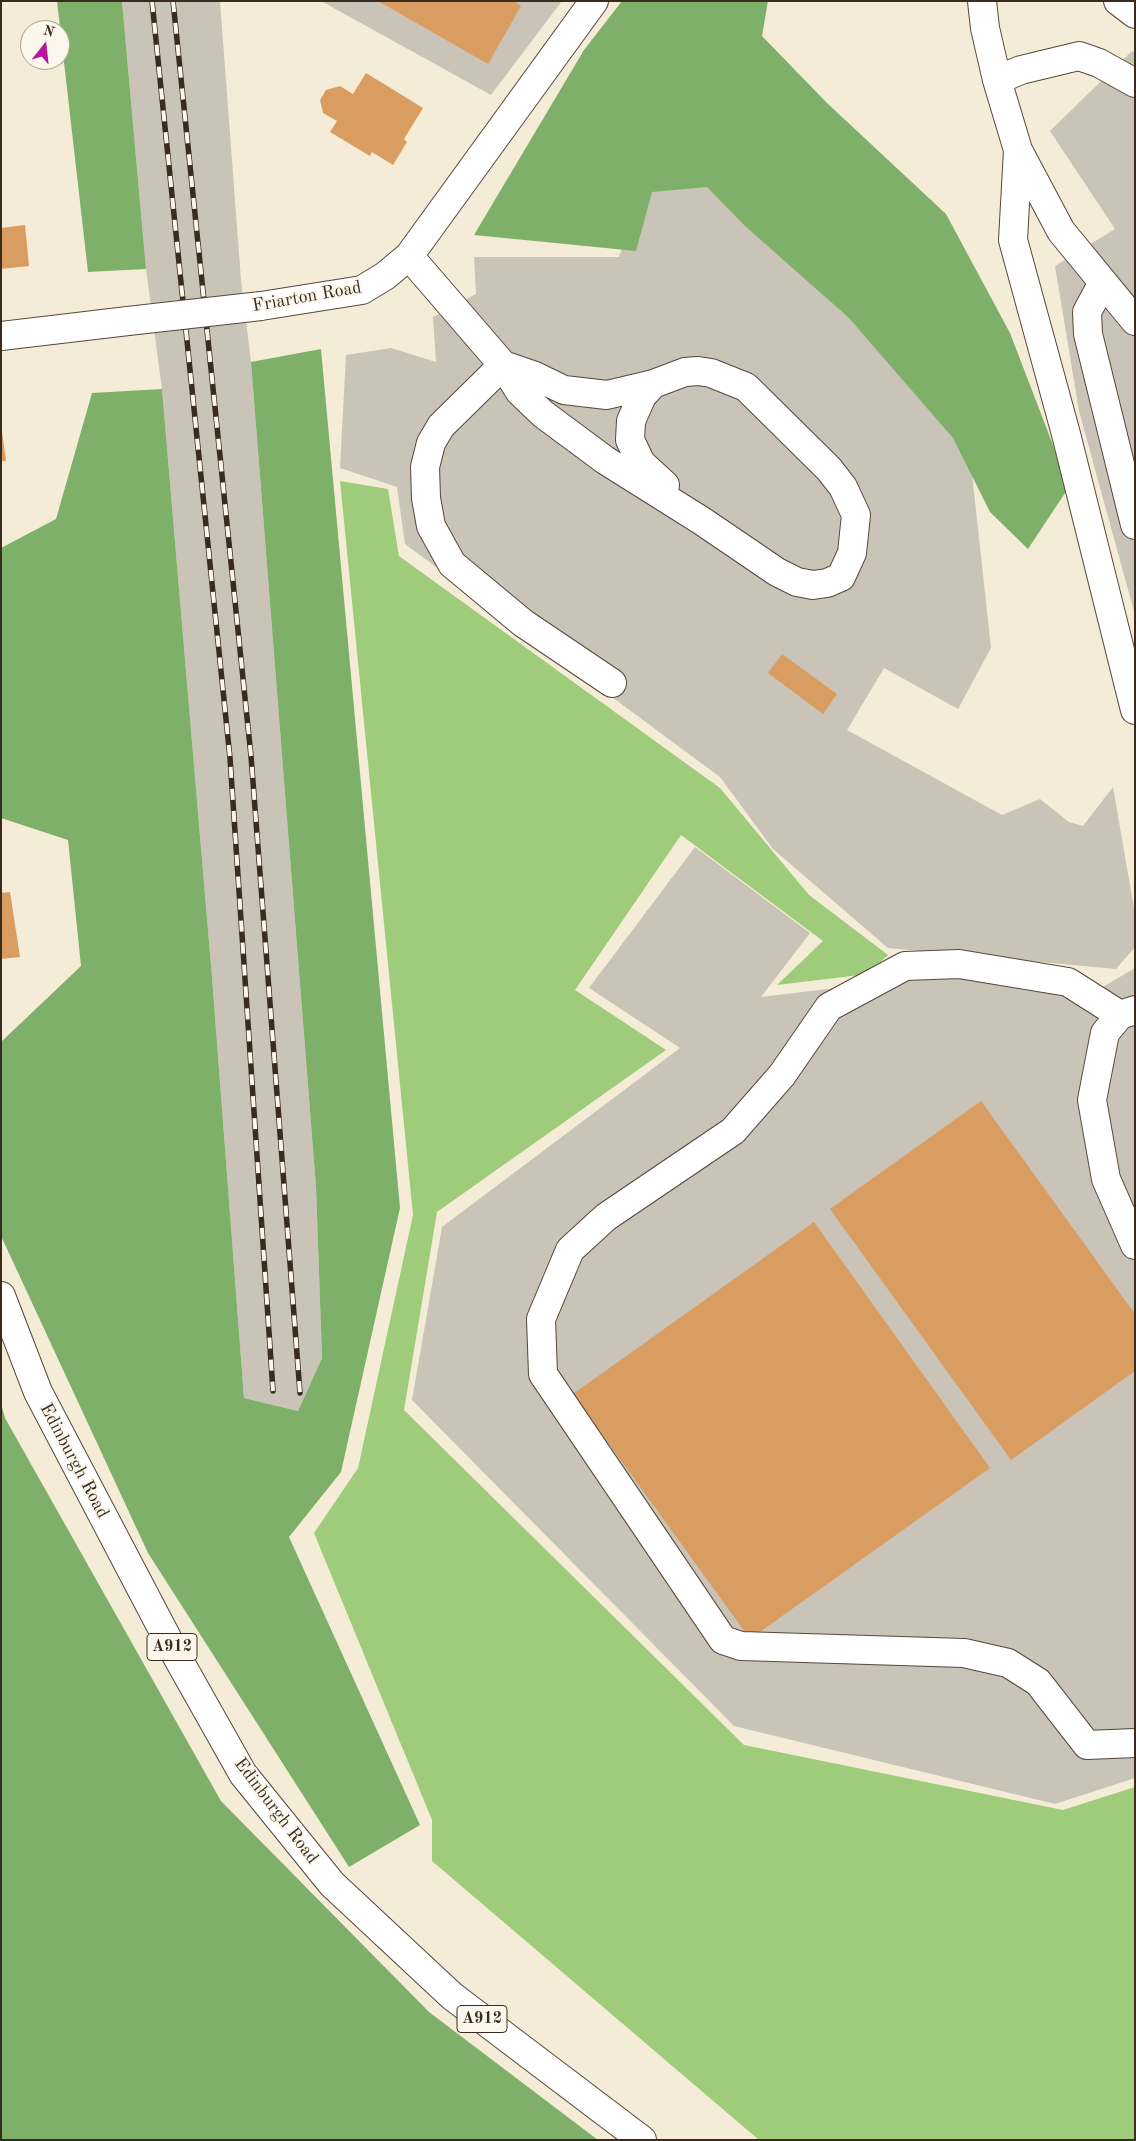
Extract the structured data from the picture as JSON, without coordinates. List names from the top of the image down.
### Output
{
  "streets": {
    "street": ["Friarton Road", "Edinburgh Road", "A912"]
  },
  "north": "top"
}
